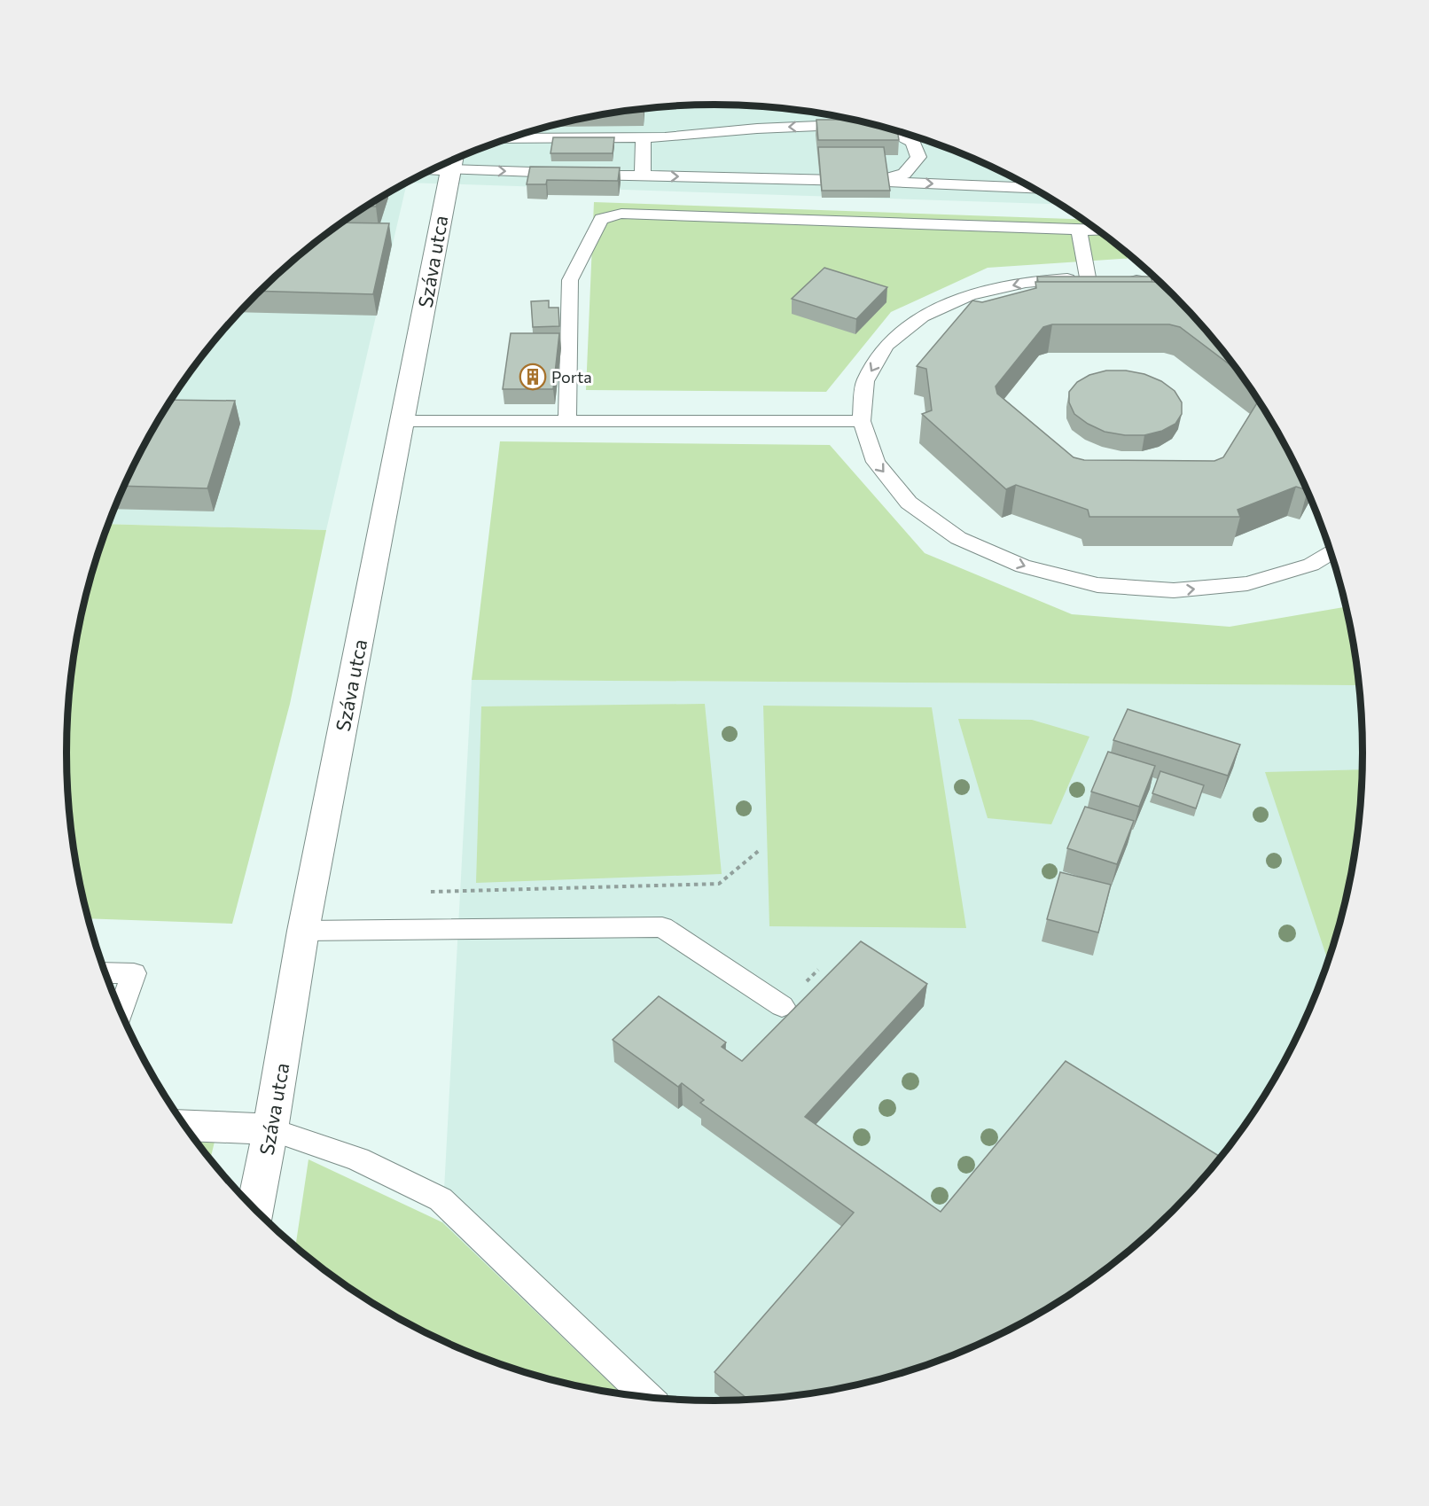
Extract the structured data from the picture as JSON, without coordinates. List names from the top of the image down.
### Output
{
  "streets": {
    "street": ["Száva utca"]
  },
  "places": {
    "building": ["Porta"]
  }
}
